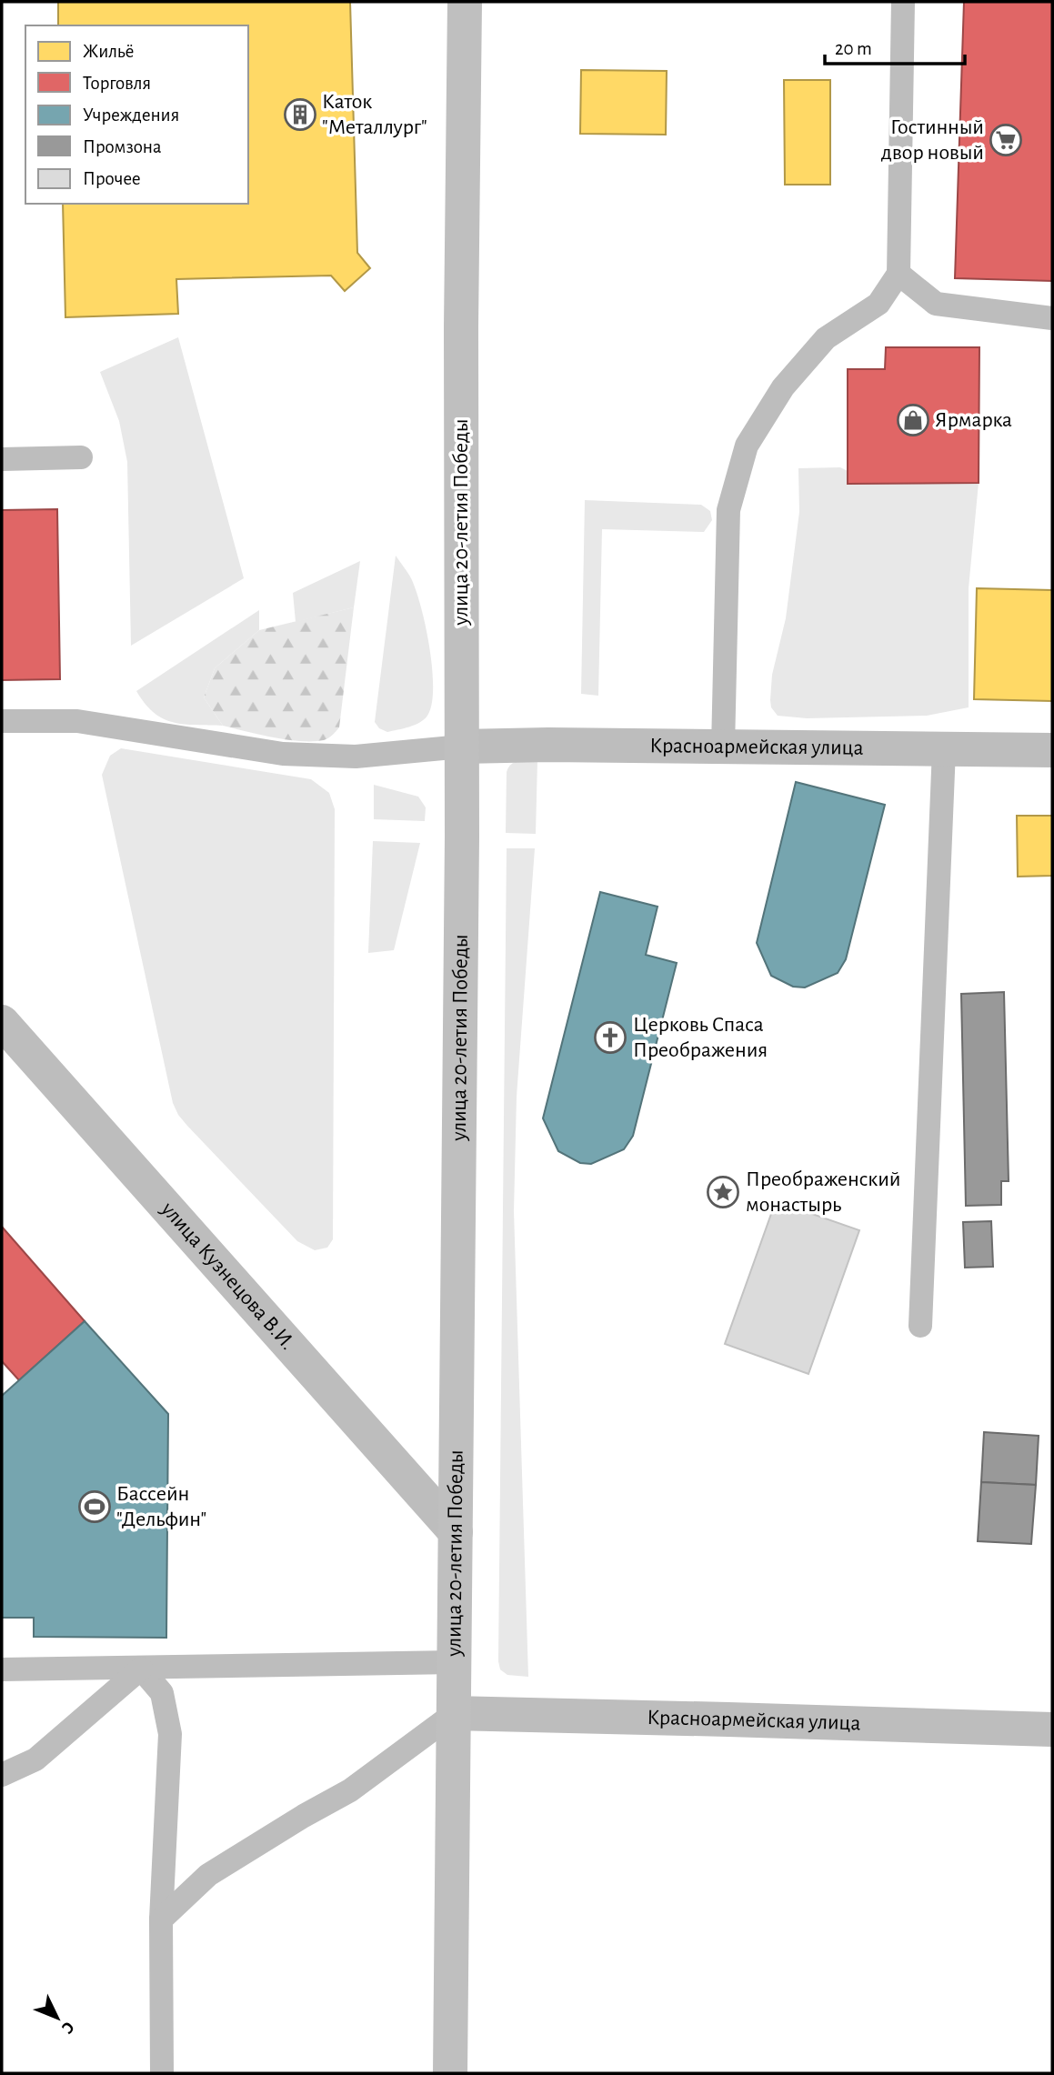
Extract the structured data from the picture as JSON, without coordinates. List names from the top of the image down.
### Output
{
  "streets": {
    "street": ["улица 20-летия Победы", "Красноармейская улица", "улица Кузнецова В.И."]
  },
  "crossings": [
    ["улица 20-летия Победы", "Красноармейская улица"],
    ["улица 20-летия Победы", "улица Кузнецова В.И."]
  ],
  "places": {
    "building": ["Каток \"Металлург\""],
    "supermarket": ["Гостинный двор новый"],
    "shop": ["Ярмарка"],
    "church": ["Церковь Спаса Преображения"],
    "place": ["Преображенский монастырь"],
    "sports": ["Бассейн \"Дельфин\""]
  },
  "legend": [
    "Жильё",
    "Торговля",
    "Учреждения",
    "Промзона",
    "Прочее"
  ],
  "scale_bar": "20 m",
  "north": "bottom right"
}
